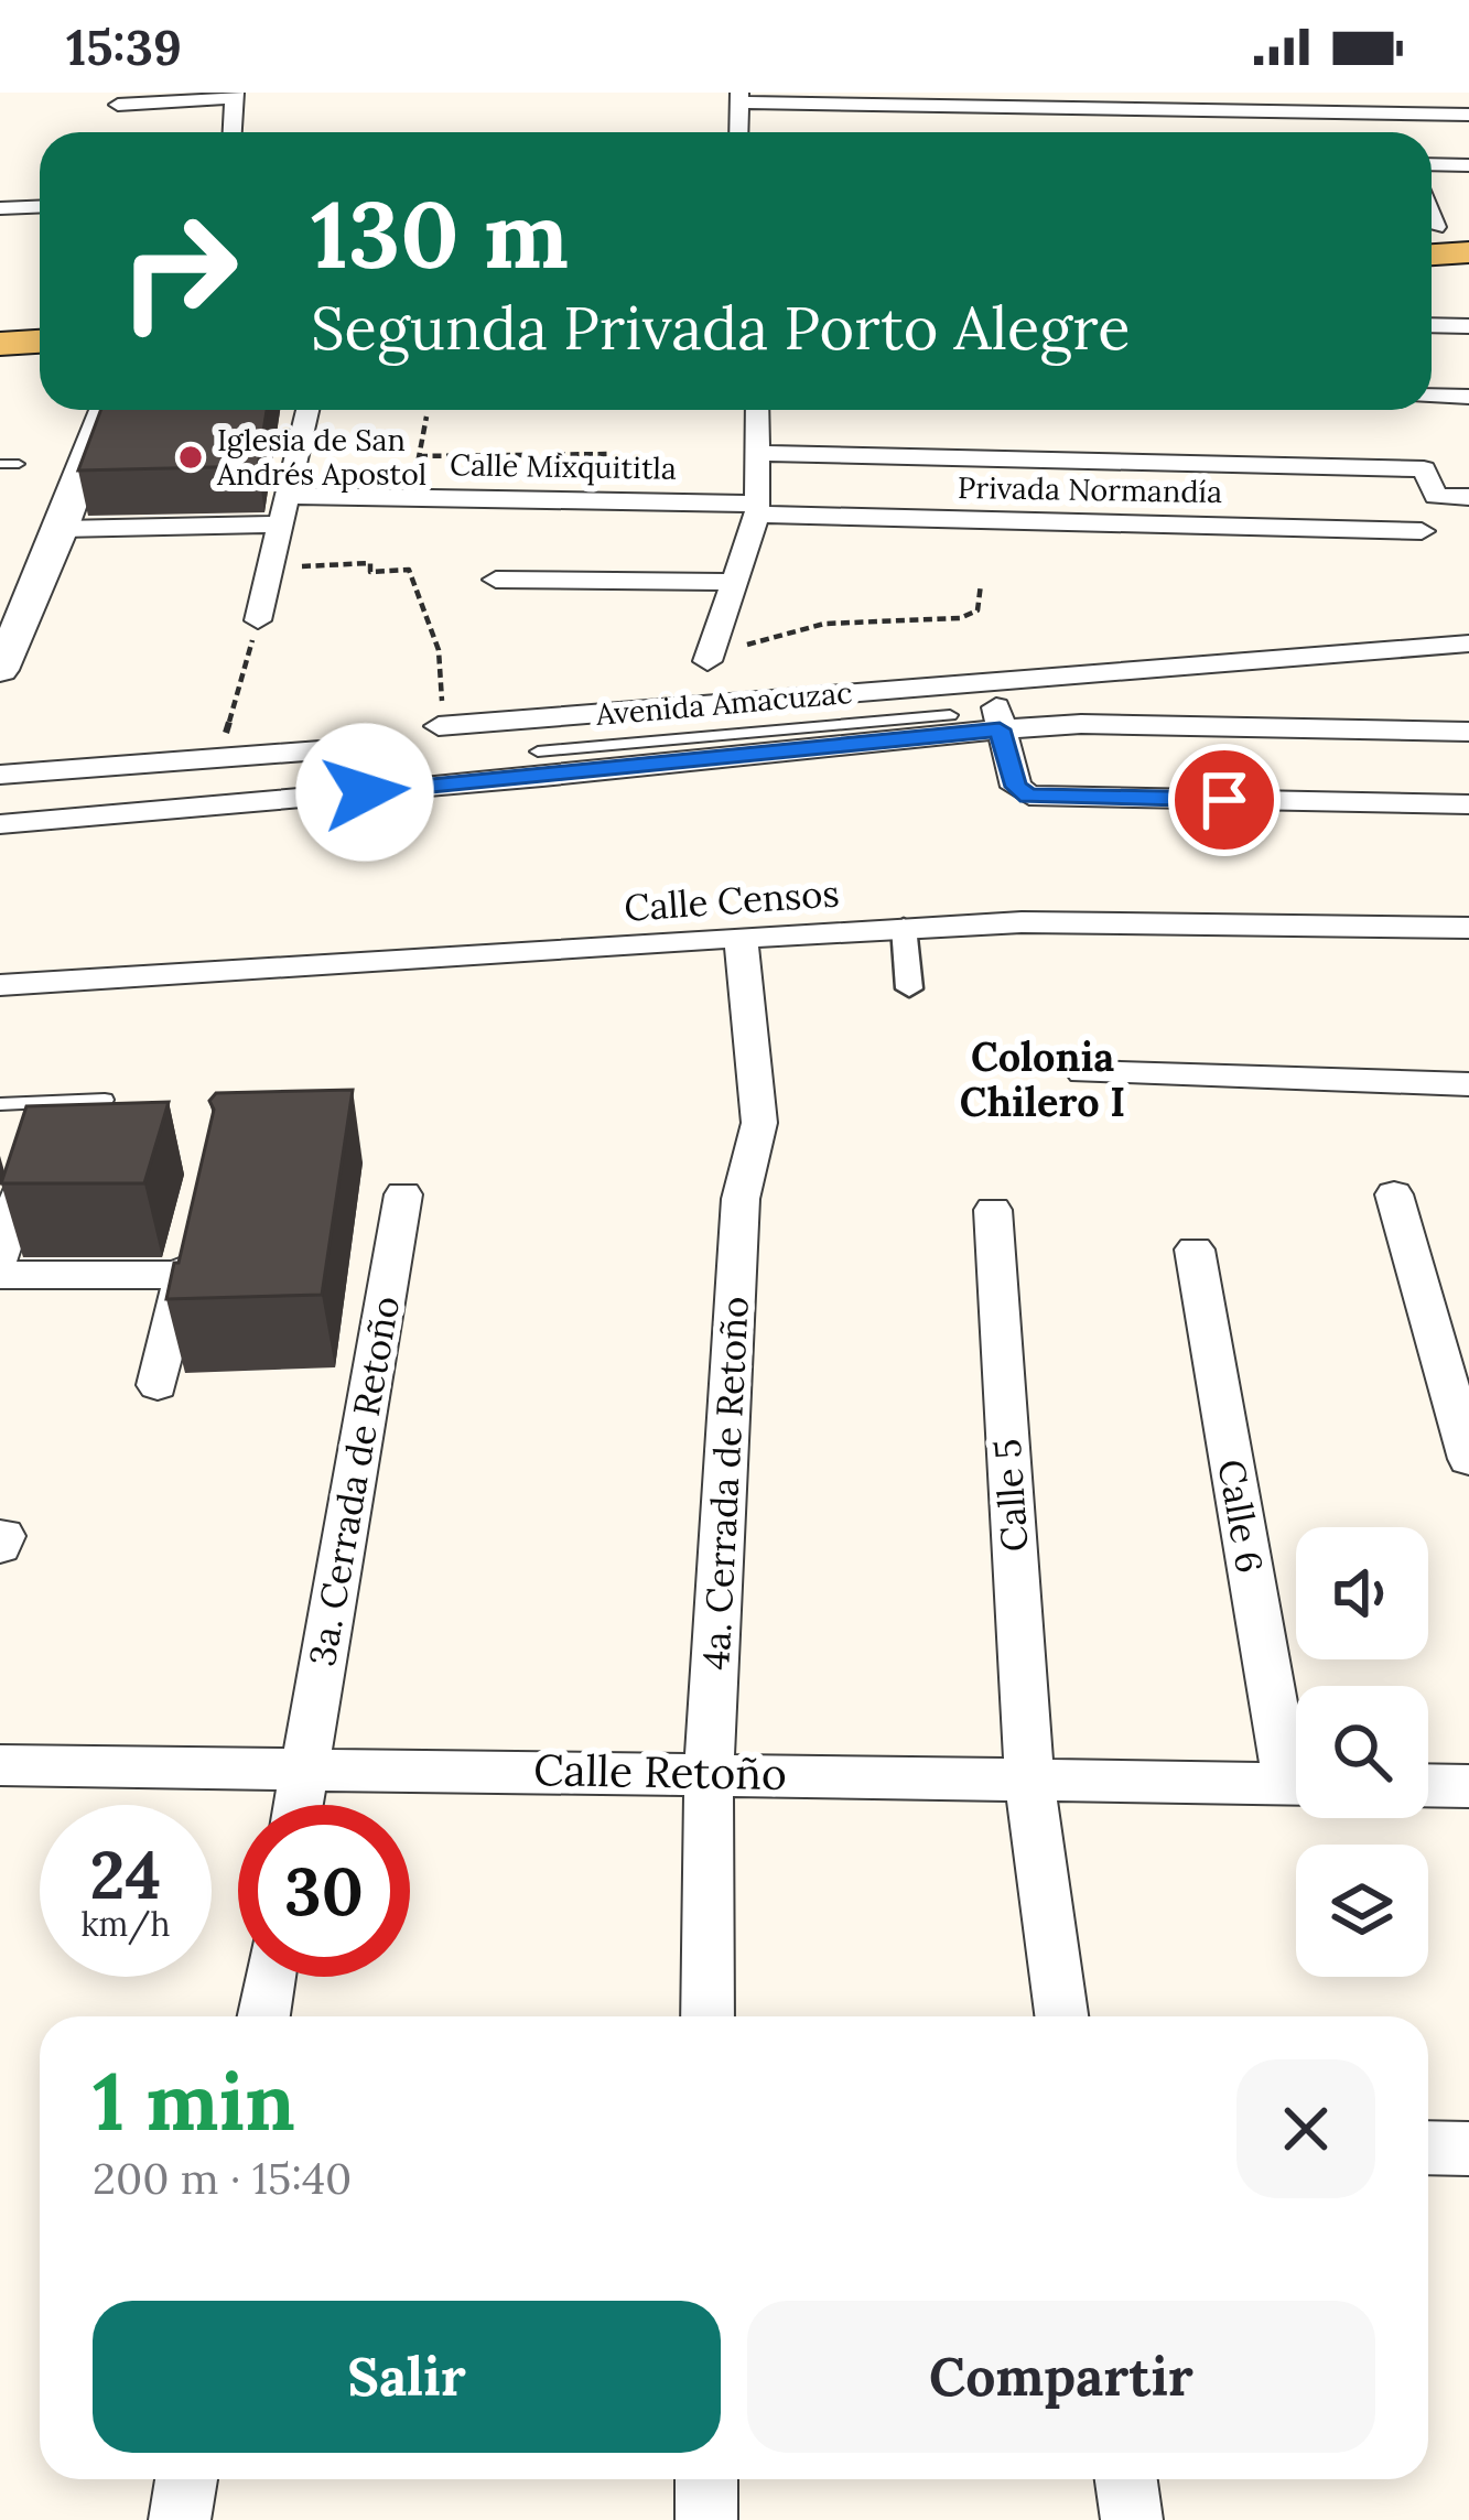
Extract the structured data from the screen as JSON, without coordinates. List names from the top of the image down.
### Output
{
  "streets": {
    "street": [
      "Calle Mixquititla",
      "Privada Normandía",
      "Avenida Amacuzac",
      "Calle Censos",
      "3a. Cerrada de Retoño",
      "4a. Cerrada de Retoño",
      "Calle 5",
      "Calle 6",
      "Calle Retoño"
    ]
  },
  "crossings": [
    ["Calle Mixquititla", "Privada Normandía"],
    ["Calle Censos", "4a. Cerrada de Retoño"],
    ["3a. Cerrada de Retoño", "Calle Retoño"],
    ["4a. Cerrada de Retoño", "Calle Retoño"],
    ["Calle 5", "Calle Retoño"]
  ],
  "districts": ["Colonia Chilero I"],
  "places": ["Iglesia de San Andrés Apostol"],
  "page": {
    "status": "15:39",
    "turn": ["130 m", "Segunda Privada Porto Alegre"],
    "speed": "24 km/h",
    "limit": "30",
    "heading": ["1 min", "200 m · 15:40"],
    "buttons": ["Salir", "Compartir"]
  }
}
